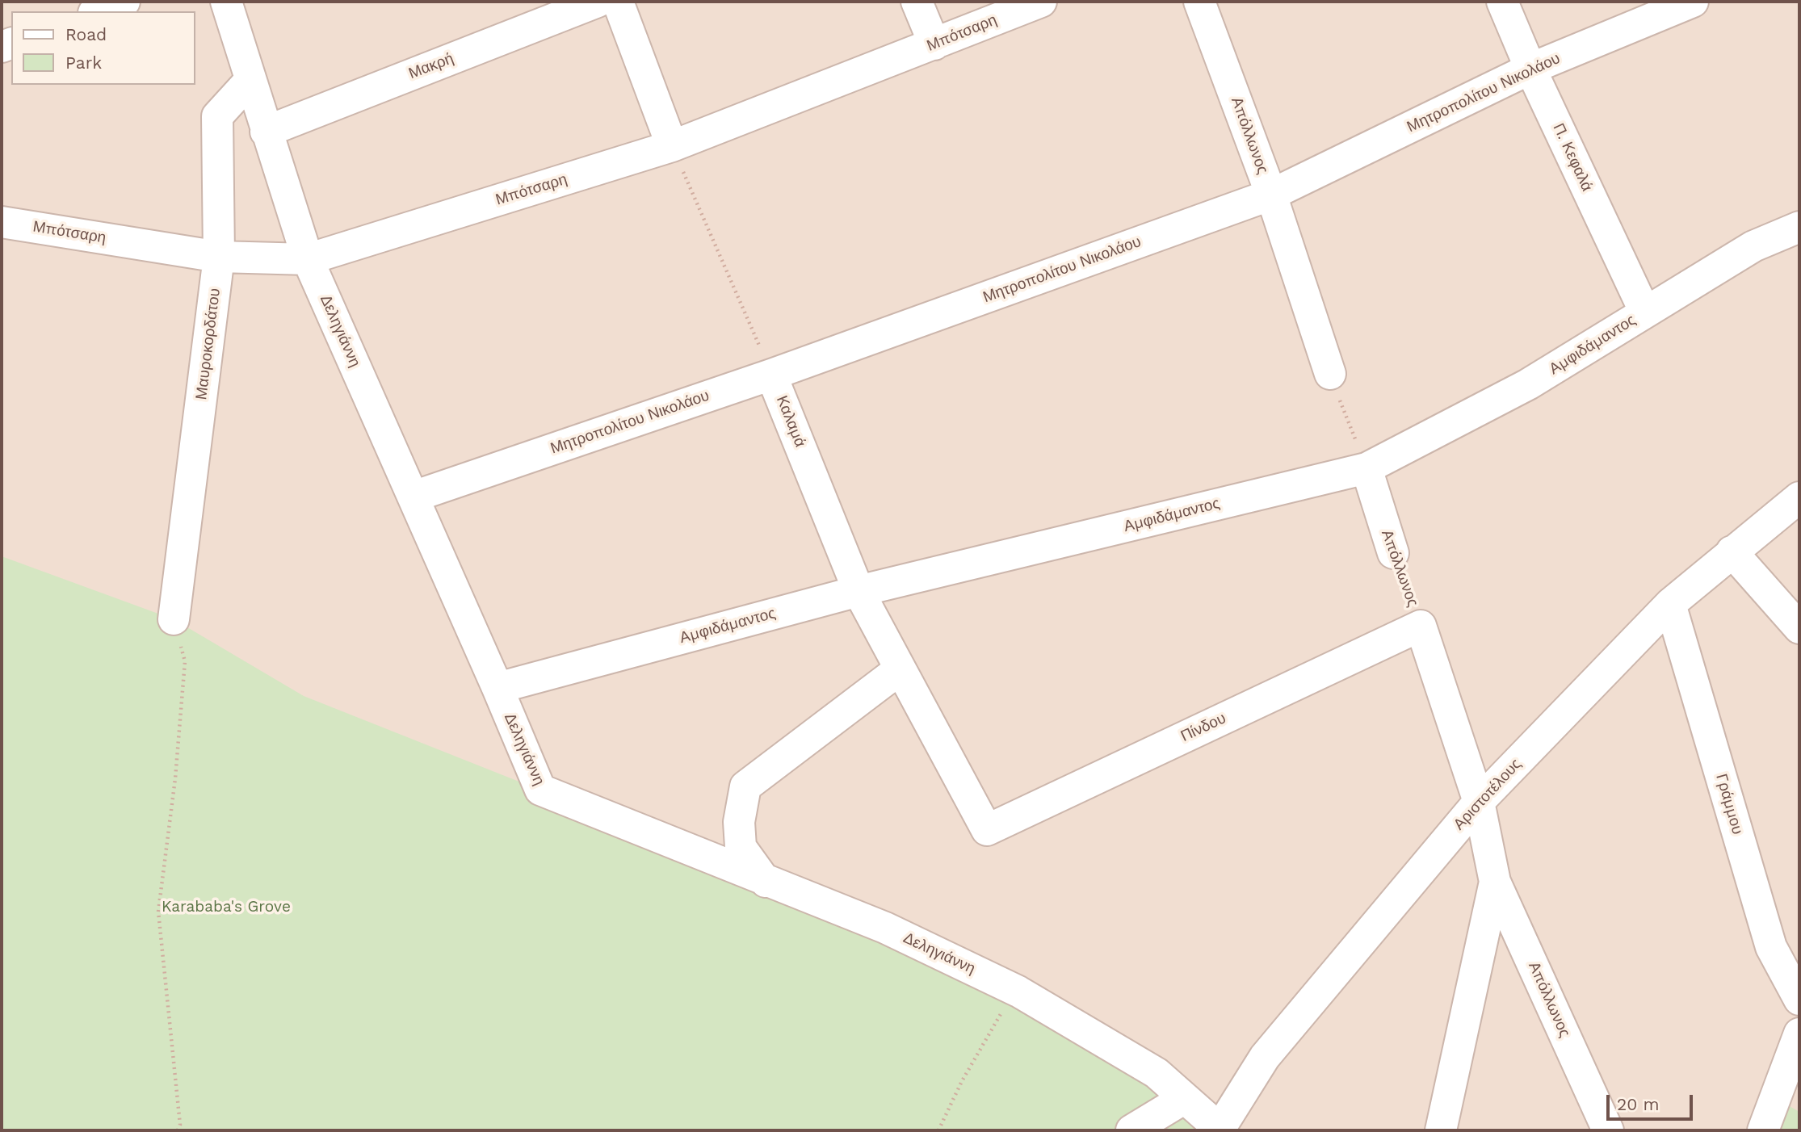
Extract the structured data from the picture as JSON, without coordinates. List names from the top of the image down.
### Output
{
  "streets": {
    "street": [
      "Μπότσαρη",
      "Μακρή",
      "Μητροπολίτου Νικολάου",
      "Απόλλωνος",
      "Π. Κεφαλά",
      "Δεληγιάννη",
      "Μαυροκορδάτου",
      "Αμφιδάμαντος",
      "Καλαμά",
      "Πίνδου",
      "Αριστοτέλους",
      "Γράμμου"
    ]
  },
  "crossings": [
    ["Μπότσαρη", "Δεληγιάννη"],
    ["Μπότσαρη", "Μαυροκορδάτου"],
    ["Μακρή", "Δεληγιάννη"],
    ["Μητροπολίτου Νικολάου", "Απόλλωνος"],
    ["Μητροπολίτου Νικολάου", "Π. Κεφαλά"],
    ["Μητροπολίτου Νικολάου", "Δεληγιάννη"],
    ["Μητροπολίτου Νικολάου", "Καλαμά"],
    ["Απόλλωνος", "Αμφιδάμαντος"],
    ["Απόλλωνος", "Πίνδου"],
    ["Απόλλωνος", "Αριστοτέλους"],
    ["Π. Κεφαλά", "Αμφιδάμαντος"],
    ["Δεληγιάννη", "Μαυροκορδάτου"],
    ["Δεληγιάννη", "Αμφιδάμαντος"],
    ["Δεληγιάννη", "Αριστοτέλους"],
    ["Αμφιδάμαντος", "Καλαμά"],
    ["Καλαμά", "Πίνδου"],
    ["Αριστοτέλους", "Γράμμου"]
  ],
  "parks": ["Karababa's Grove"],
  "legend": ["Road", "Park"],
  "scale_bar": "20 m"
}
